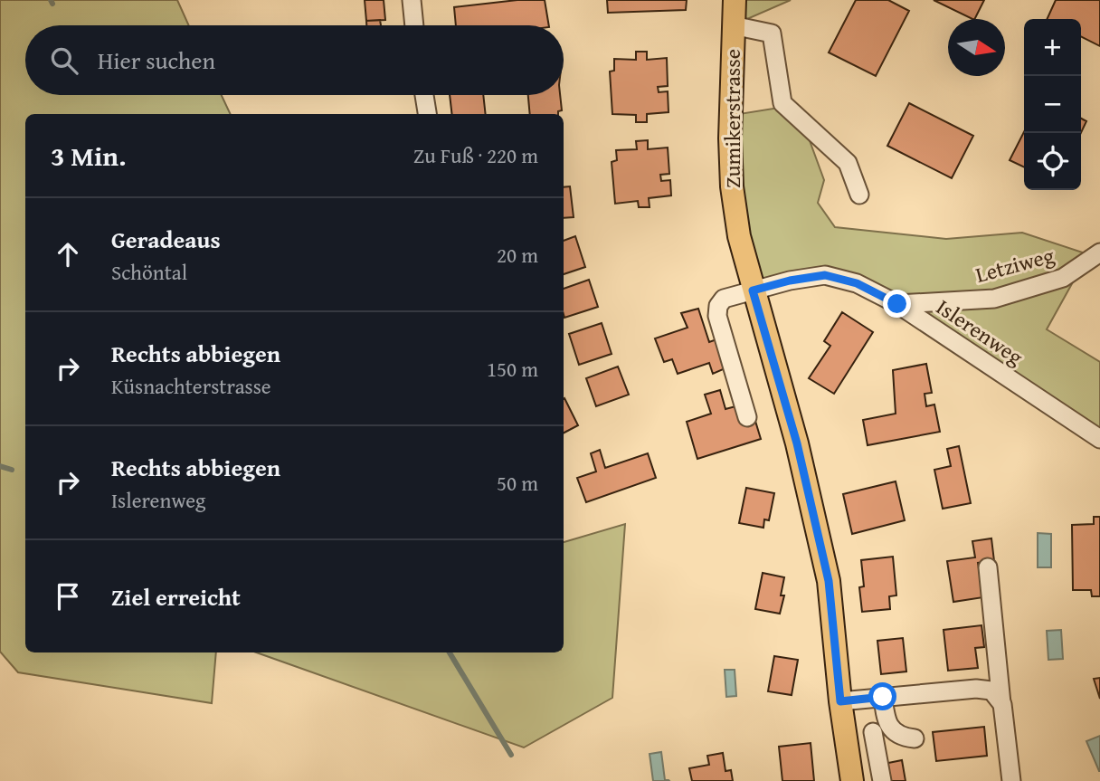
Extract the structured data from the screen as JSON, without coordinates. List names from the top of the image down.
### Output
{
  "streets": {
    "main road": ["Zumikerstrasse"],
    "street": ["Letziweg", "Islerenweg"]
  },
  "crossings": [
    ["Zumikerstrasse", "Islerenweg"],
    ["Letziweg", "Islerenweg"]
  ],
  "north": "right",
  "page": {
    "map_buttons": ["+", "−"],
    "search": "Hier suchen",
    "heading": ["3 Min.", "Zu Fuß · 220 m"],
    "list": [
      ["Geradeaus", "Schöntal", "20 m"],
      ["Rechts abbiegen", "Küsnachterstrasse", "150 m"],
      ["Rechts abbiegen", "Islerenweg", "50 m"],
      "Ziel erreicht"
    ]
  }
}
